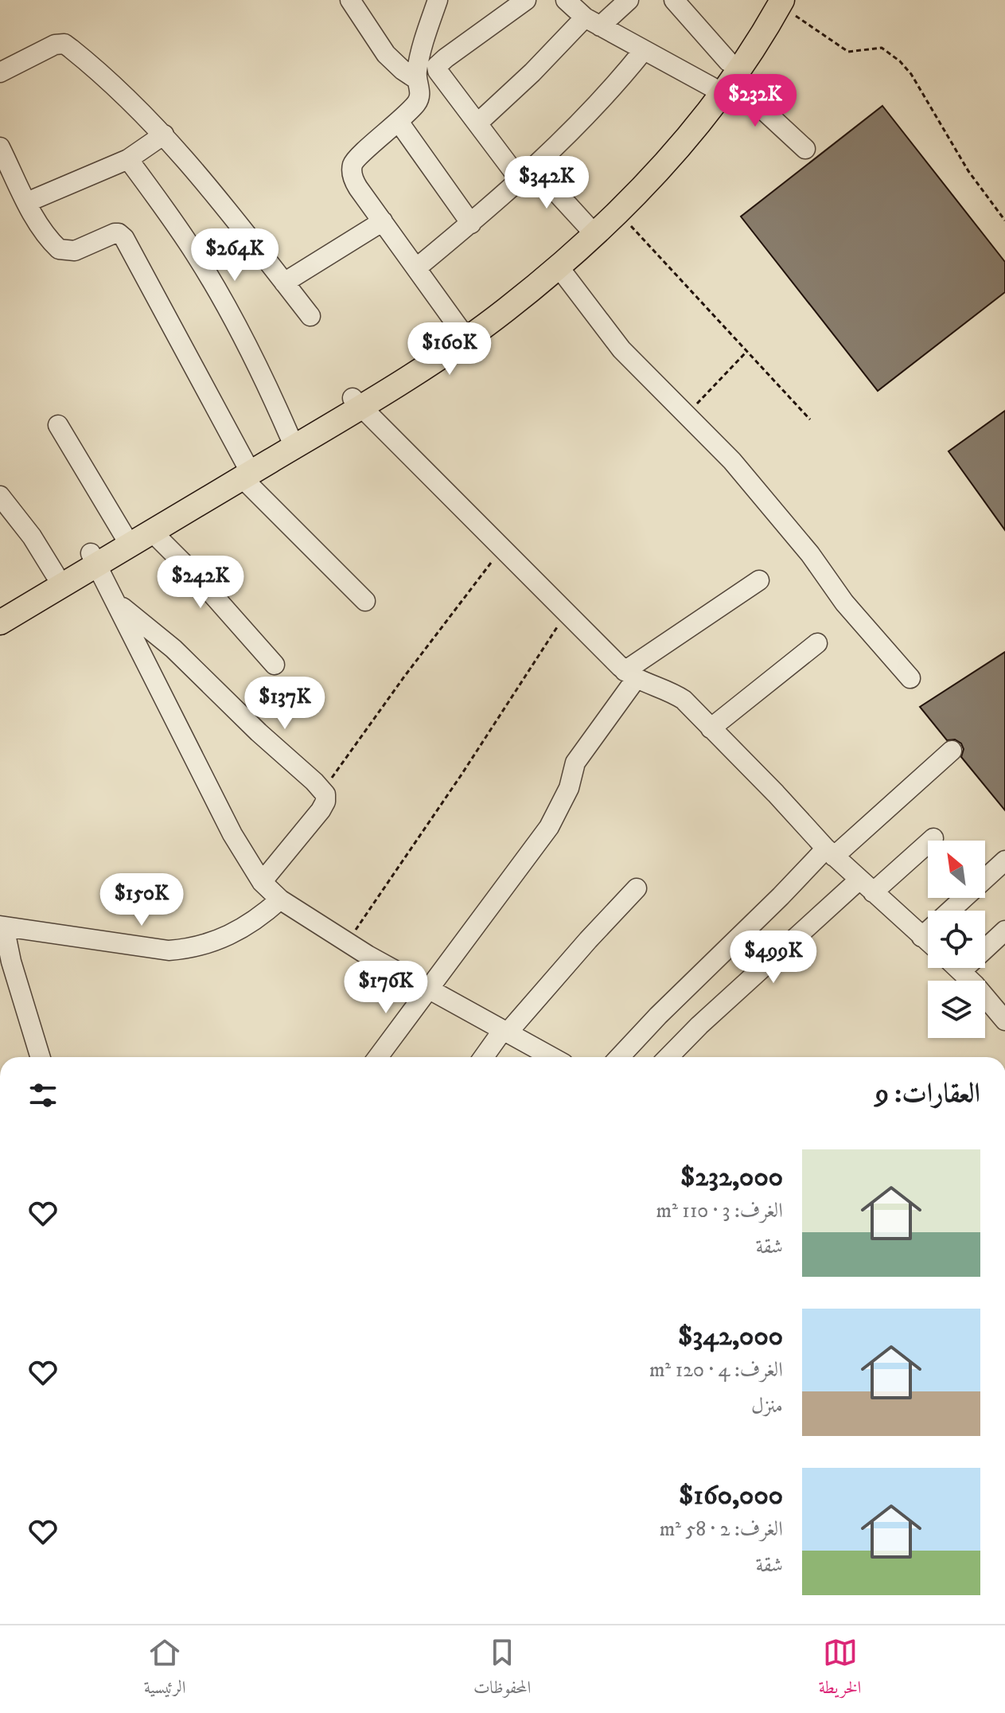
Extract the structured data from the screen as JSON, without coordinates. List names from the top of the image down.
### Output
{
  "north": "top left",
  "page": {
    "price": [
      "$232K",
      "$342K",
      "$264K",
      "$160K",
      "$242K",
      "$137K",
      "$150K",
      "$499K",
      "$176K"
    ],
    "heading": "العقارات: 9",
    "list": [
      {
        "name": "$232,000",
        "note": "الغرف: 3 · 110 m² · شقة"
      },
      {
        "name": "$342,000",
        "note": "الغرف: 4 · 120 m² · منزل"
      },
      {
        "name": "$160,000",
        "note": "الغرف: 2 · 58 m² · شقة"
      }
    ],
    "tabs": ["الخريطة", "المحفوظات", "الرئيسية"]
  }
}
